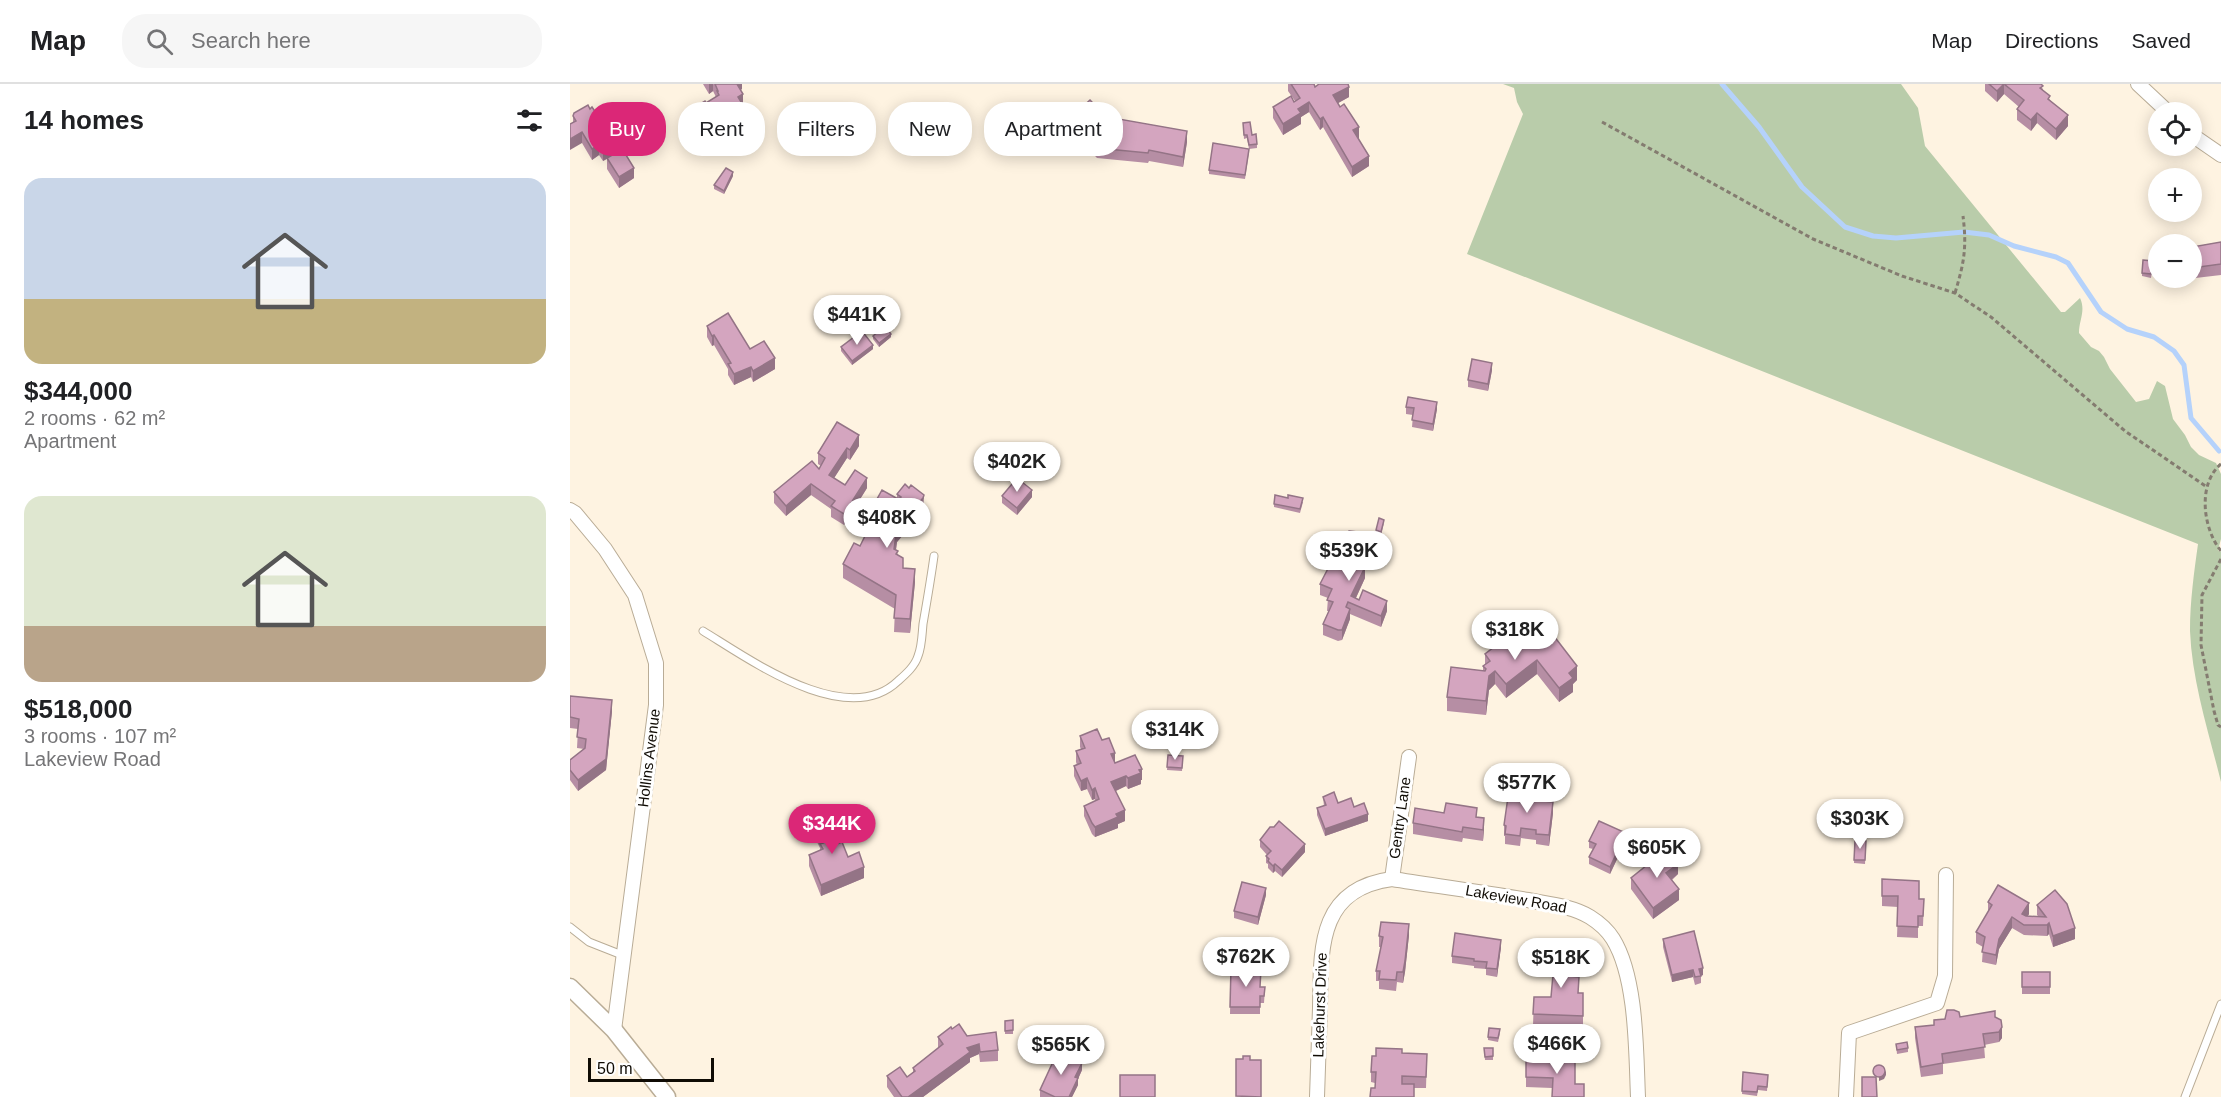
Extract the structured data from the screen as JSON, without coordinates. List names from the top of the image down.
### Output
{
  "streets": {
    "street": [
      "Hollins Avenue",
      "Gentry Lane",
      "Lakeview Road",
      "Lakehurst Drive"
    ]
  },
  "crossings": [
    ["Gentry Lane", "Lakeview Road"],
    ["Gentry Lane", "Lakehurst Drive"],
    ["Lakeview Road", "Lakehurst Drive"]
  ],
  "scale_bar": "50 m",
  "page": {
    "header": "Map",
    "search": "Search here",
    "nav": ["Map", "Directions", "Saved"],
    "heading": "14 homes",
    "map_buttons": ["+", "−"],
    "chip": [
      "Buy",
      "Rent",
      "Filters",
      "New",
      "Apartment"
    ],
    "list": [
      {
        "name": "$344,000",
        "note": "2 rooms · 62 m² · Apartment"
      },
      {
        "name": "$518,000",
        "note": "3 rooms · 107 m² · Lakeview Road"
      }
    ],
    "price": [
      "$441K",
      "$402K",
      "$408K",
      "$539K",
      "$318K",
      "$314K",
      "$577K",
      "$303K",
      "$344K",
      "$605K",
      "$762K",
      "$518K",
      "$466K",
      "$565K"
    ],
    "scale": "50 m"
  }
}
